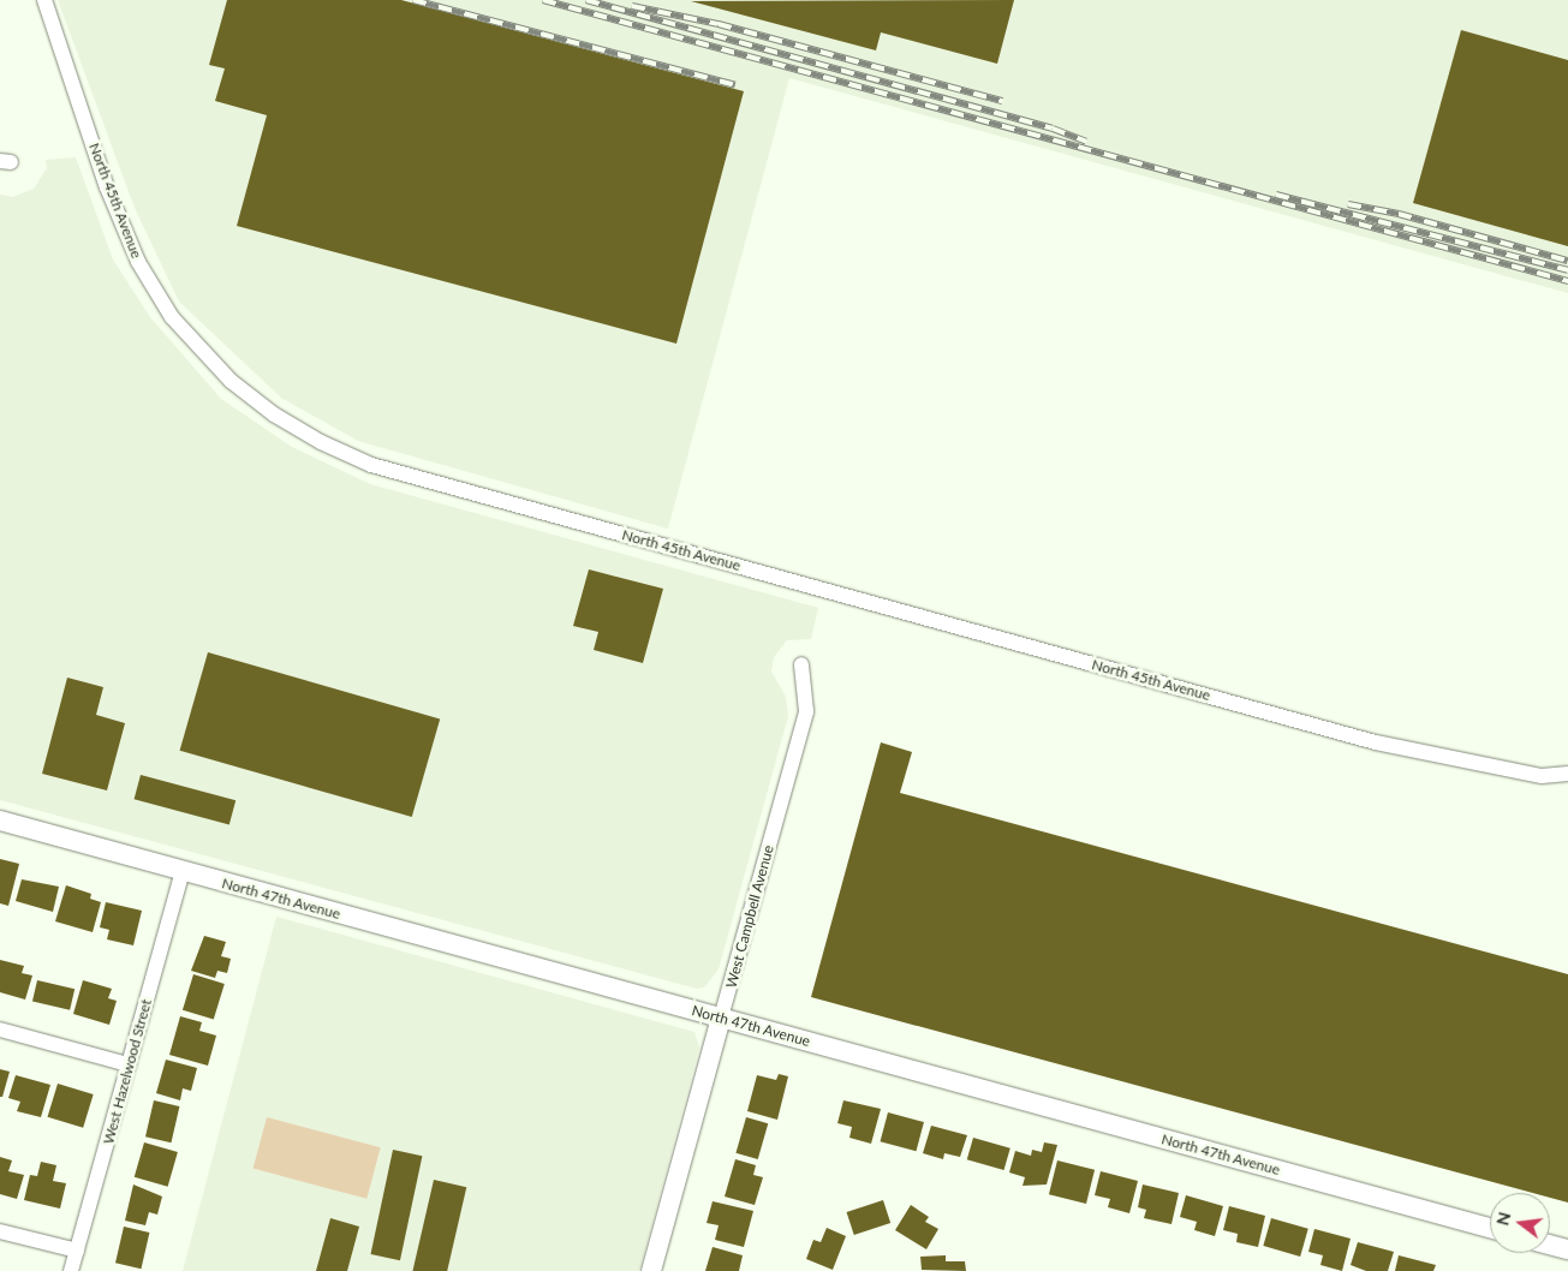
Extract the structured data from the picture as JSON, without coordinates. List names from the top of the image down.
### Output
{
  "streets": {
    "street": [
      "North 45th Avenue",
      "North 47th Avenue",
      "West Campbell Avenue",
      "West Hazelwood Street"
    ]
  },
  "crossings": [
    ["North 47th Avenue", "West Campbell Avenue"],
    ["North 47th Avenue", "West Hazelwood Street"]
  ],
  "north": "left"
}
